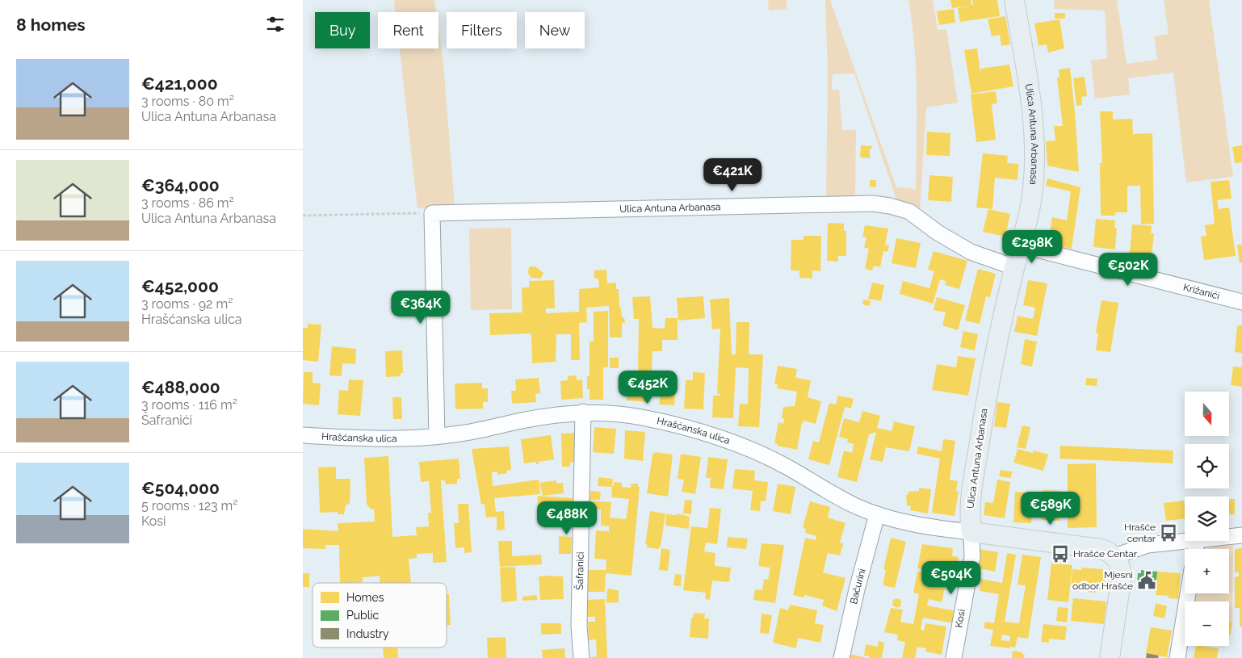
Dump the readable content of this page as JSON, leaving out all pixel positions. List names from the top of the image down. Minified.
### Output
{"streets":{"main road":["Ulica Antuna Arbanasa"],"street":["Križanići","Hrašćanska ulica","Šafranići","Bačurini","Kosi"]},"crossings":[["Ulica Antuna Arbanasa","Križanići"],["Ulica Antuna Arbanasa","Hrašćanska ulica"],["Ulica Antuna Arbanasa","Kosi"],["Hrašćanska ulica","Šafranići"],["Hrašćanska ulica","Bačurini"],["Hrašćanska ulica","Kosi"]],"places":{"bus stop":["Hrašće centar","Hrašće Centar"],"public building":["Mjesni odbor Hrašće"]},"legend":["Homes","Public","Industry"],"north":"bottom","page":{"heading":"8 homes","chip":["Buy","Rent","Filters","New"],"list":[{"name":"€421,000","note":"3 rooms · 80 m² · Ulica Antuna Arbanasa"},{"name":"€364,000","note":"3 rooms · 86 m² · Ulica Antuna Arbanasa"},{"name":"€452,000","note":"3 rooms · 92 m² · Hrašćanska ulica"},{"name":"€488,000","note":"3 rooms · 116 m² · Šafranići"},{"name":"€504,000","note":"5 rooms · 123 m² · Kosi"}],"price":["€421K","€298K","€502K","€364K","€452K","€589K","€488K","€504K"],"map_buttons":["+","−"]}}
